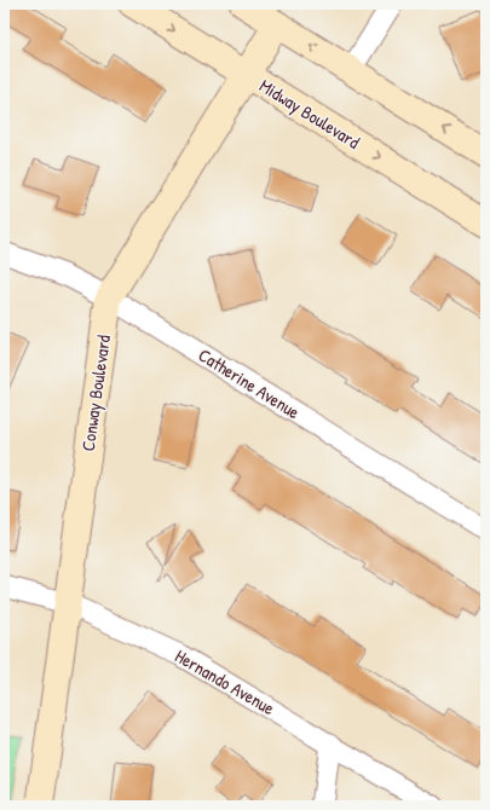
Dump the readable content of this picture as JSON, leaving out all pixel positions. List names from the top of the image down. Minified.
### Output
{"streets":{"street":["Midway Boulevard","Catherine Avenue","Conway Boulevard","Hernando Avenue"]},"crossings":[["Midway Boulevard","Conway Boulevard"],["Catherine Avenue","Conway Boulevard"],["Conway Boulevard","Hernando Avenue"]]}
